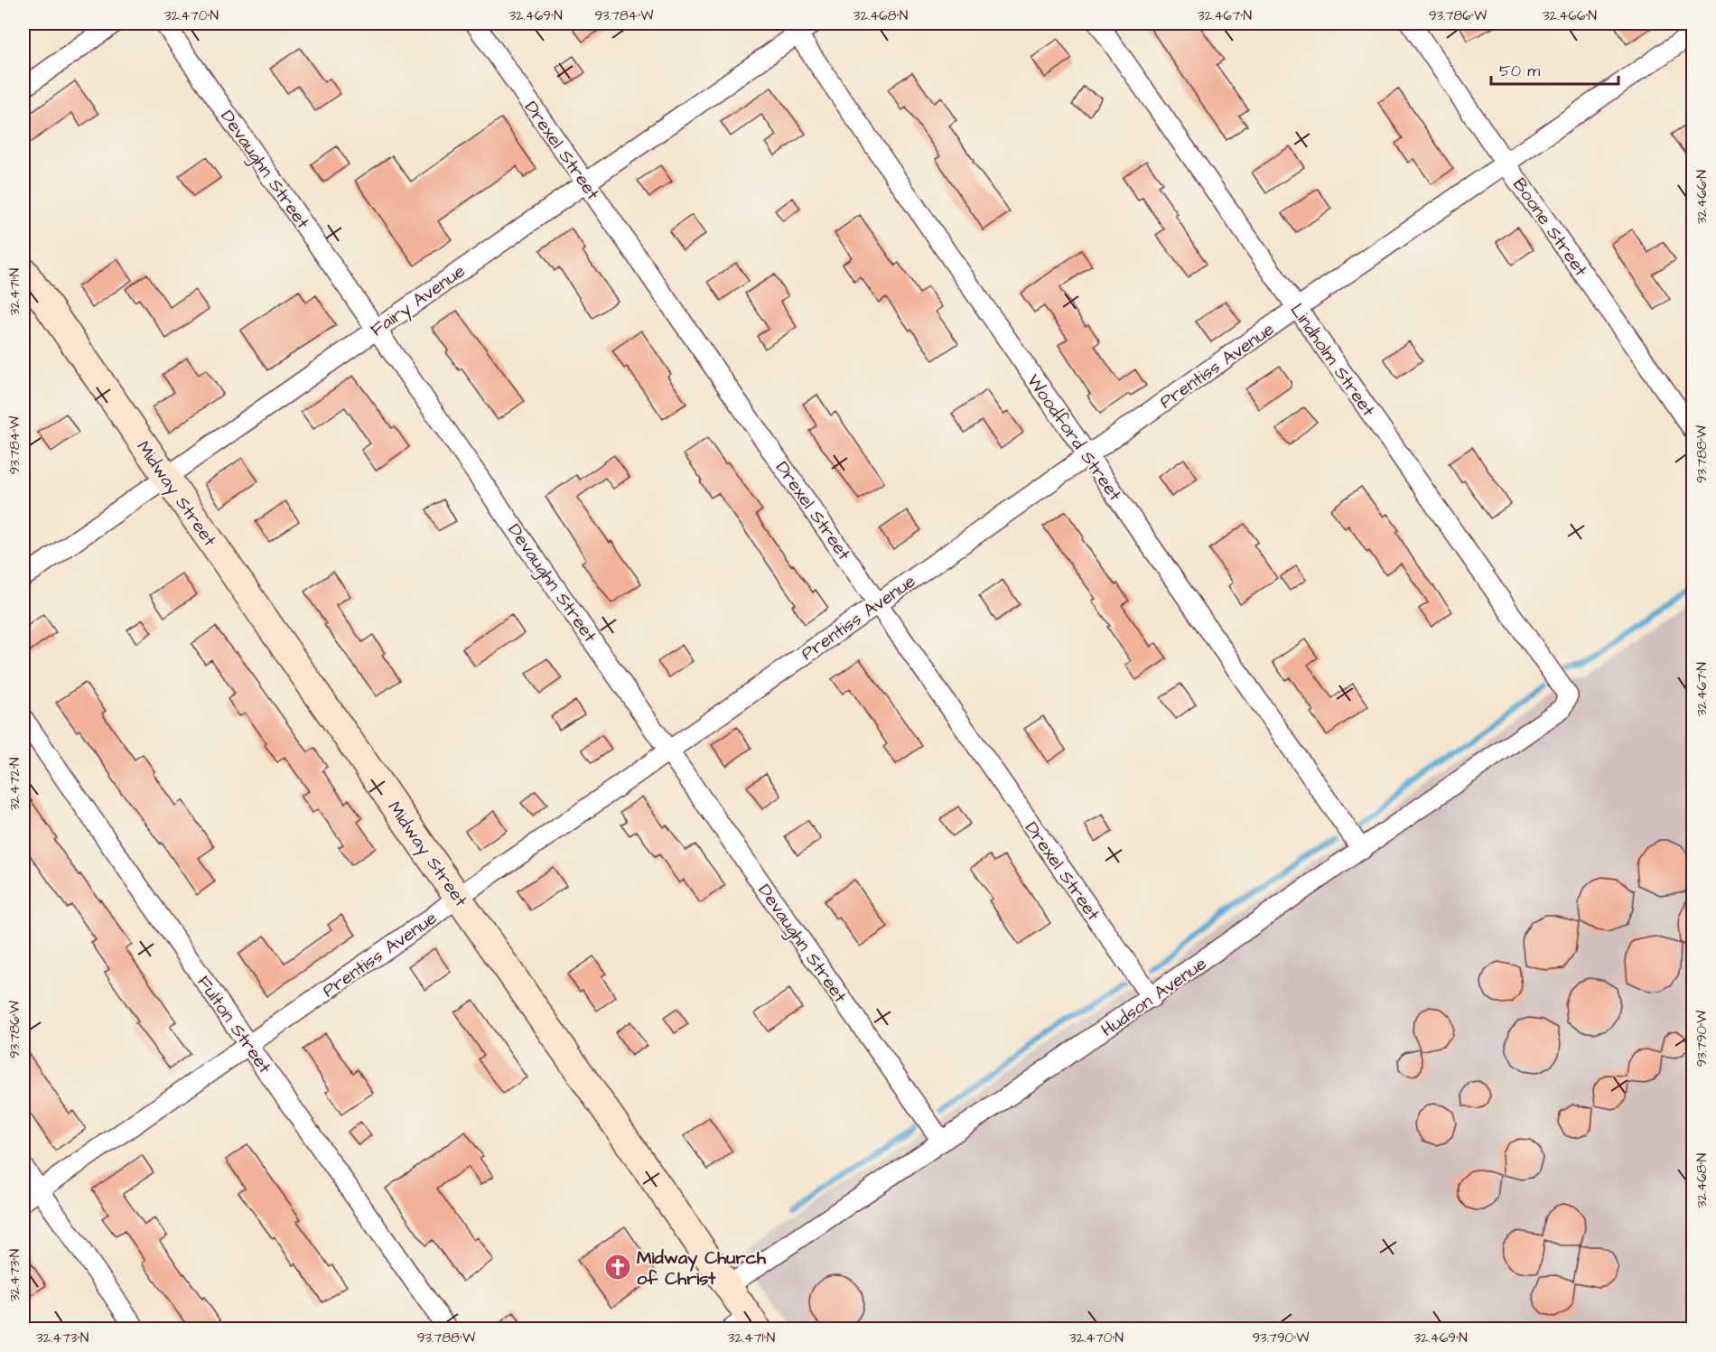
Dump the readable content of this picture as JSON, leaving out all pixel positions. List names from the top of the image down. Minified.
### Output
{"streets":{"street":["Drexel Street","Devaughn Street","Boone Street","Fairy Avenue","Lindholm Street","Prentiss Avenue","Woodford Street","Midway Street","Hudson Avenue","Fulton Street"]},"crossings":[["Drexel Street","Fairy Avenue"],["Drexel Street","Prentiss Avenue"],["Drexel Street","Hudson Avenue"],["Devaughn Street","Fairy Avenue"],["Devaughn Street","Prentiss Avenue"],["Devaughn Street","Hudson Avenue"],["Boone Street","Prentiss Avenue"],["Fairy Avenue","Woodford Street"],["Fairy Avenue","Midway Street"],["Lindholm Street","Prentiss Avenue"],["Lindholm Street","Hudson Avenue"],["Prentiss Avenue","Woodford Street"],["Prentiss Avenue","Midway Street"],["Prentiss Avenue","Fulton Street"],["Woodford Street","Hudson Avenue"],["Midway Street","Hudson Avenue"]],"places":{"church":["Midway Church of Christ"]},"scale_bar":"50 m","coordinates":["32.470°N","32.469°N","93.784°W","32.468°N","32.467°N","93.786°W","32.466°N","32.471°N","93.788°W","32.472°N","93.790°W","32.473°N"]}
